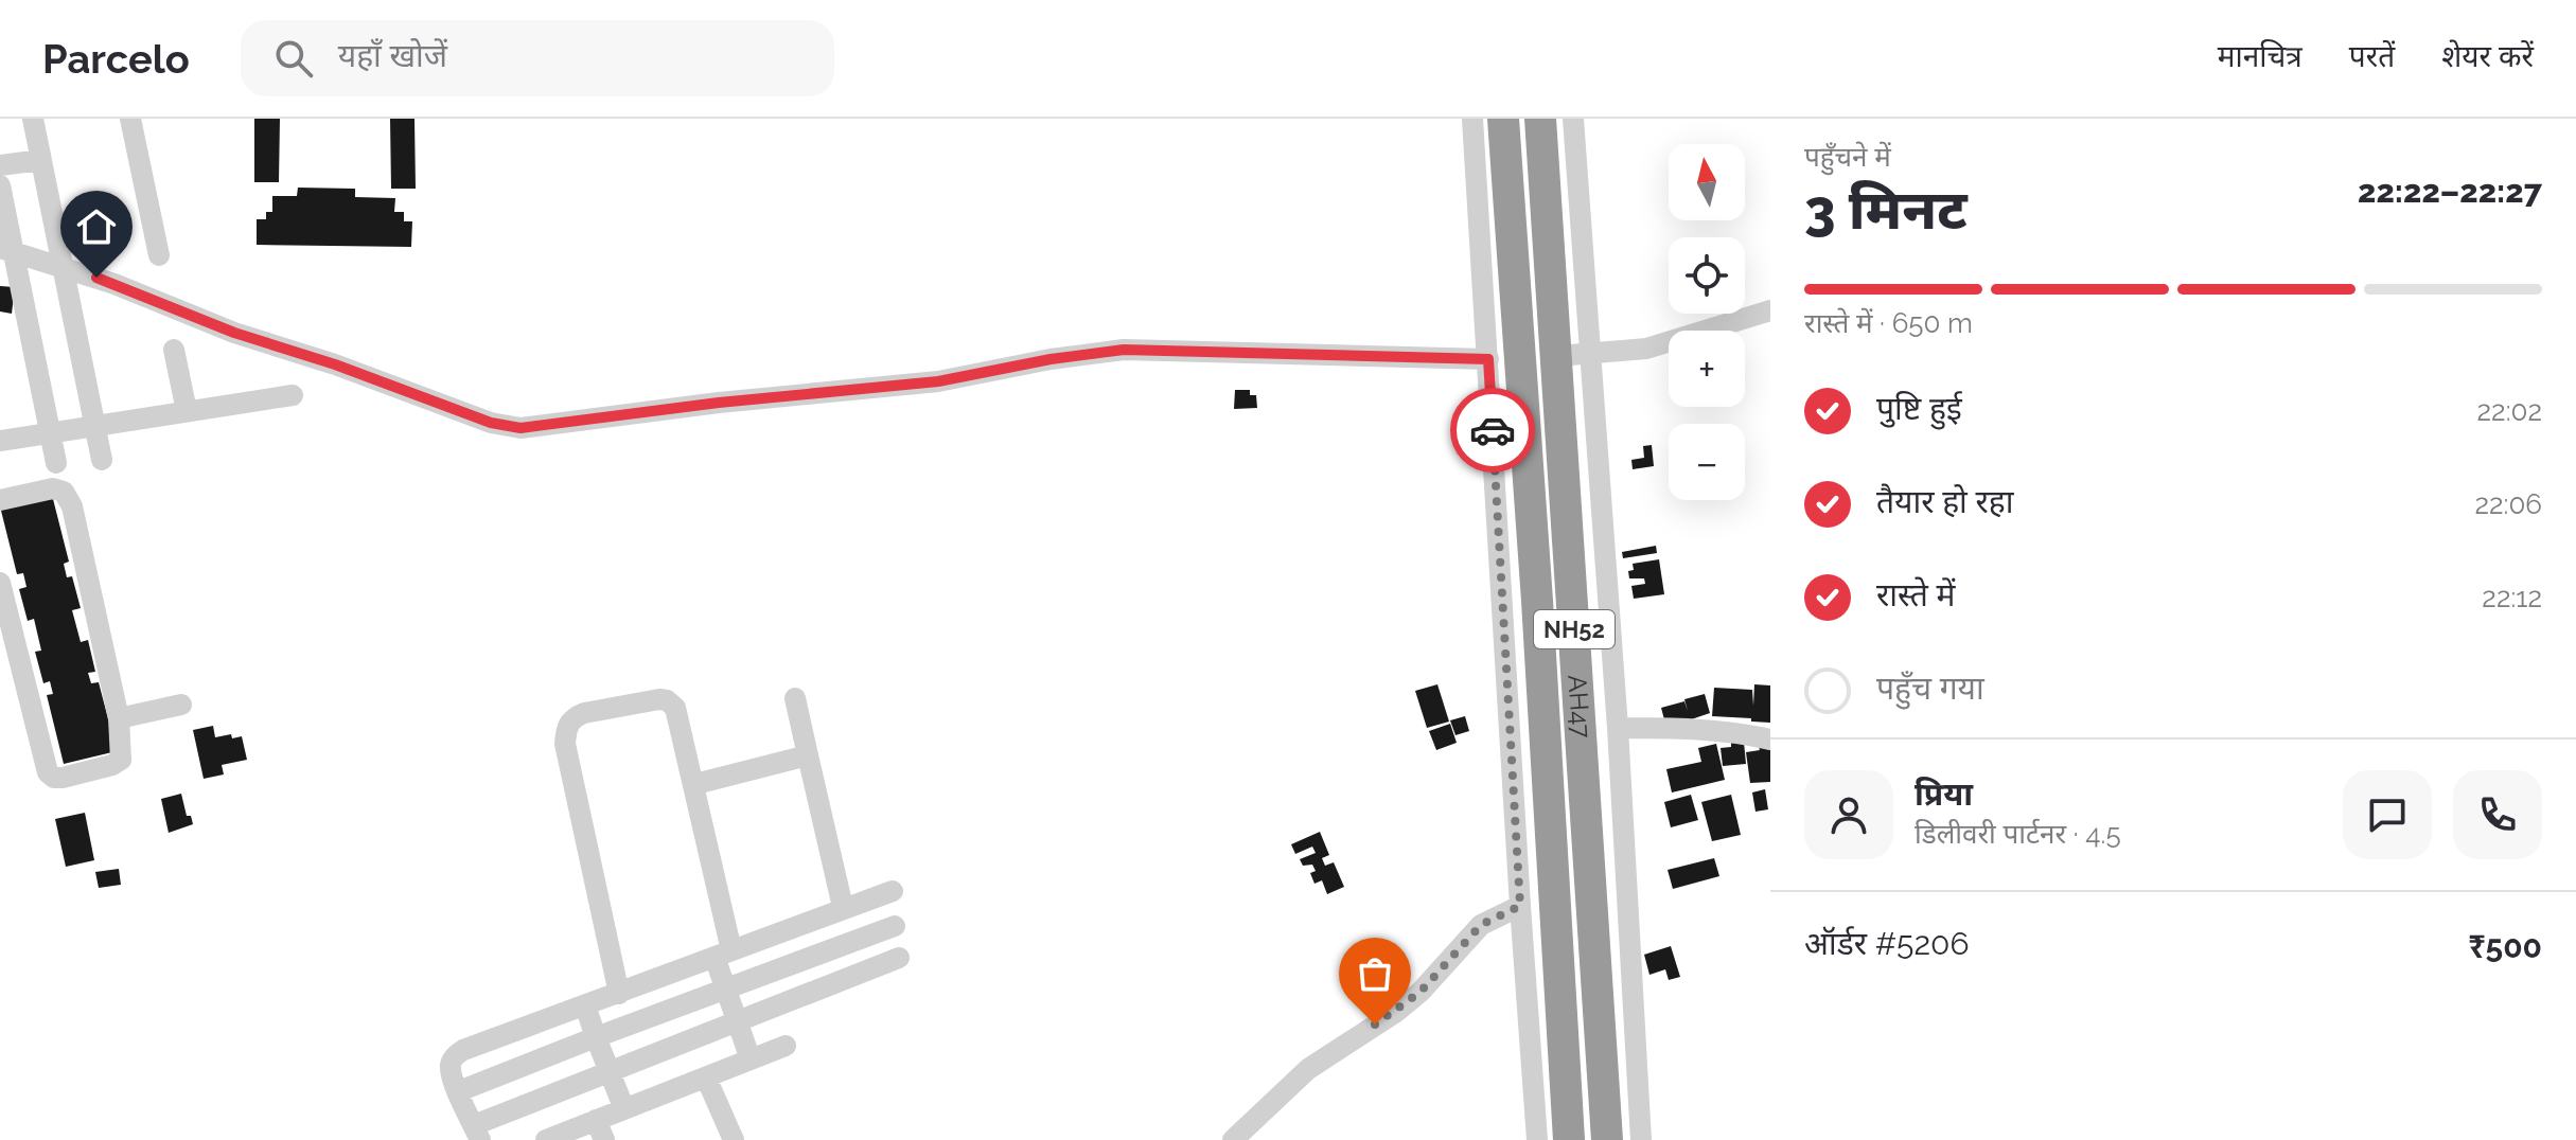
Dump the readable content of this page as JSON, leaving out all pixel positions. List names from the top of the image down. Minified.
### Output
{"streets":{"highway":["NH52","AH47"]},"north":"top","page":{"header":"Parcelo","search":"यहाँ खोजें","nav":["मानचित्र","परतें","शेयर करें"],"heading":["3 मिनट","पहुँचने में","22:22–22:27"],"panel":["प्रिया","डिलीवरी पार्टनर · 4.5","ऑर्डर #5206","₹500"],"map_buttons":["+","−"],"bar":"रास्ते में · 650 m","list":[["पुष्टि हुई","22:02"],["तैयार हो रहा","22:06"],["रास्ते में","22:12"],"पहुँच गया"]}}
